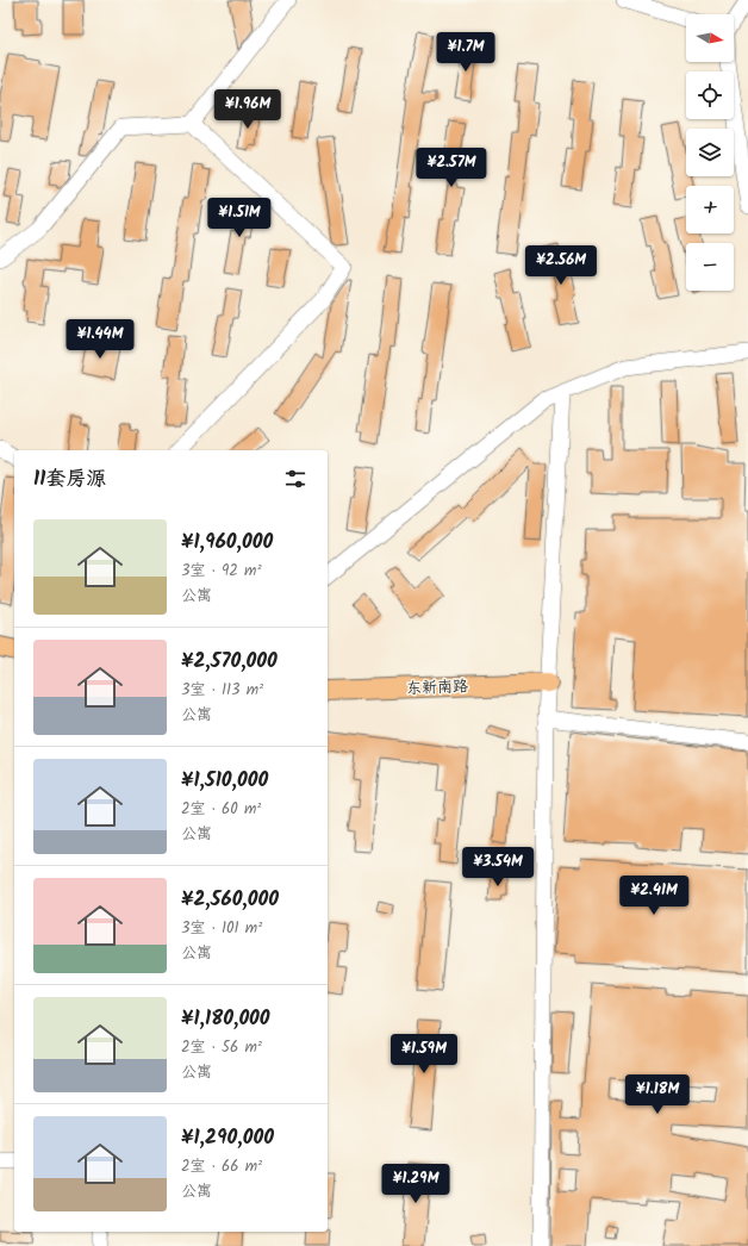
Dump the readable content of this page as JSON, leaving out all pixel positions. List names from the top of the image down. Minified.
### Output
{"streets":{"main road":["东新南路"]},"north":"right","page":{"map_buttons":["+","−"],"price":["¥1.7M","¥1.96M","¥2.57M","¥1.51M","¥2.56M","¥1.44M","¥3.54M","¥2.41M","¥1.59M","¥1.18M","¥1.29M"],"heading":"11套房源","list":[{"name":"¥1,960,000","note":"3室 · 92 m² · 公寓"},{"name":"¥2,570,000","note":"3室 · 113 m² · 公寓"},{"name":"¥1,510,000","note":"2室 · 60 m² · 公寓"},{"name":"¥2,560,000","note":"3室 · 101 m² · 公寓"},{"name":"¥1,180,000","note":"2室 · 56 m² · 公寓"},{"name":"¥1,290,000","note":"2室 · 66 m² · 公寓"}]}}
